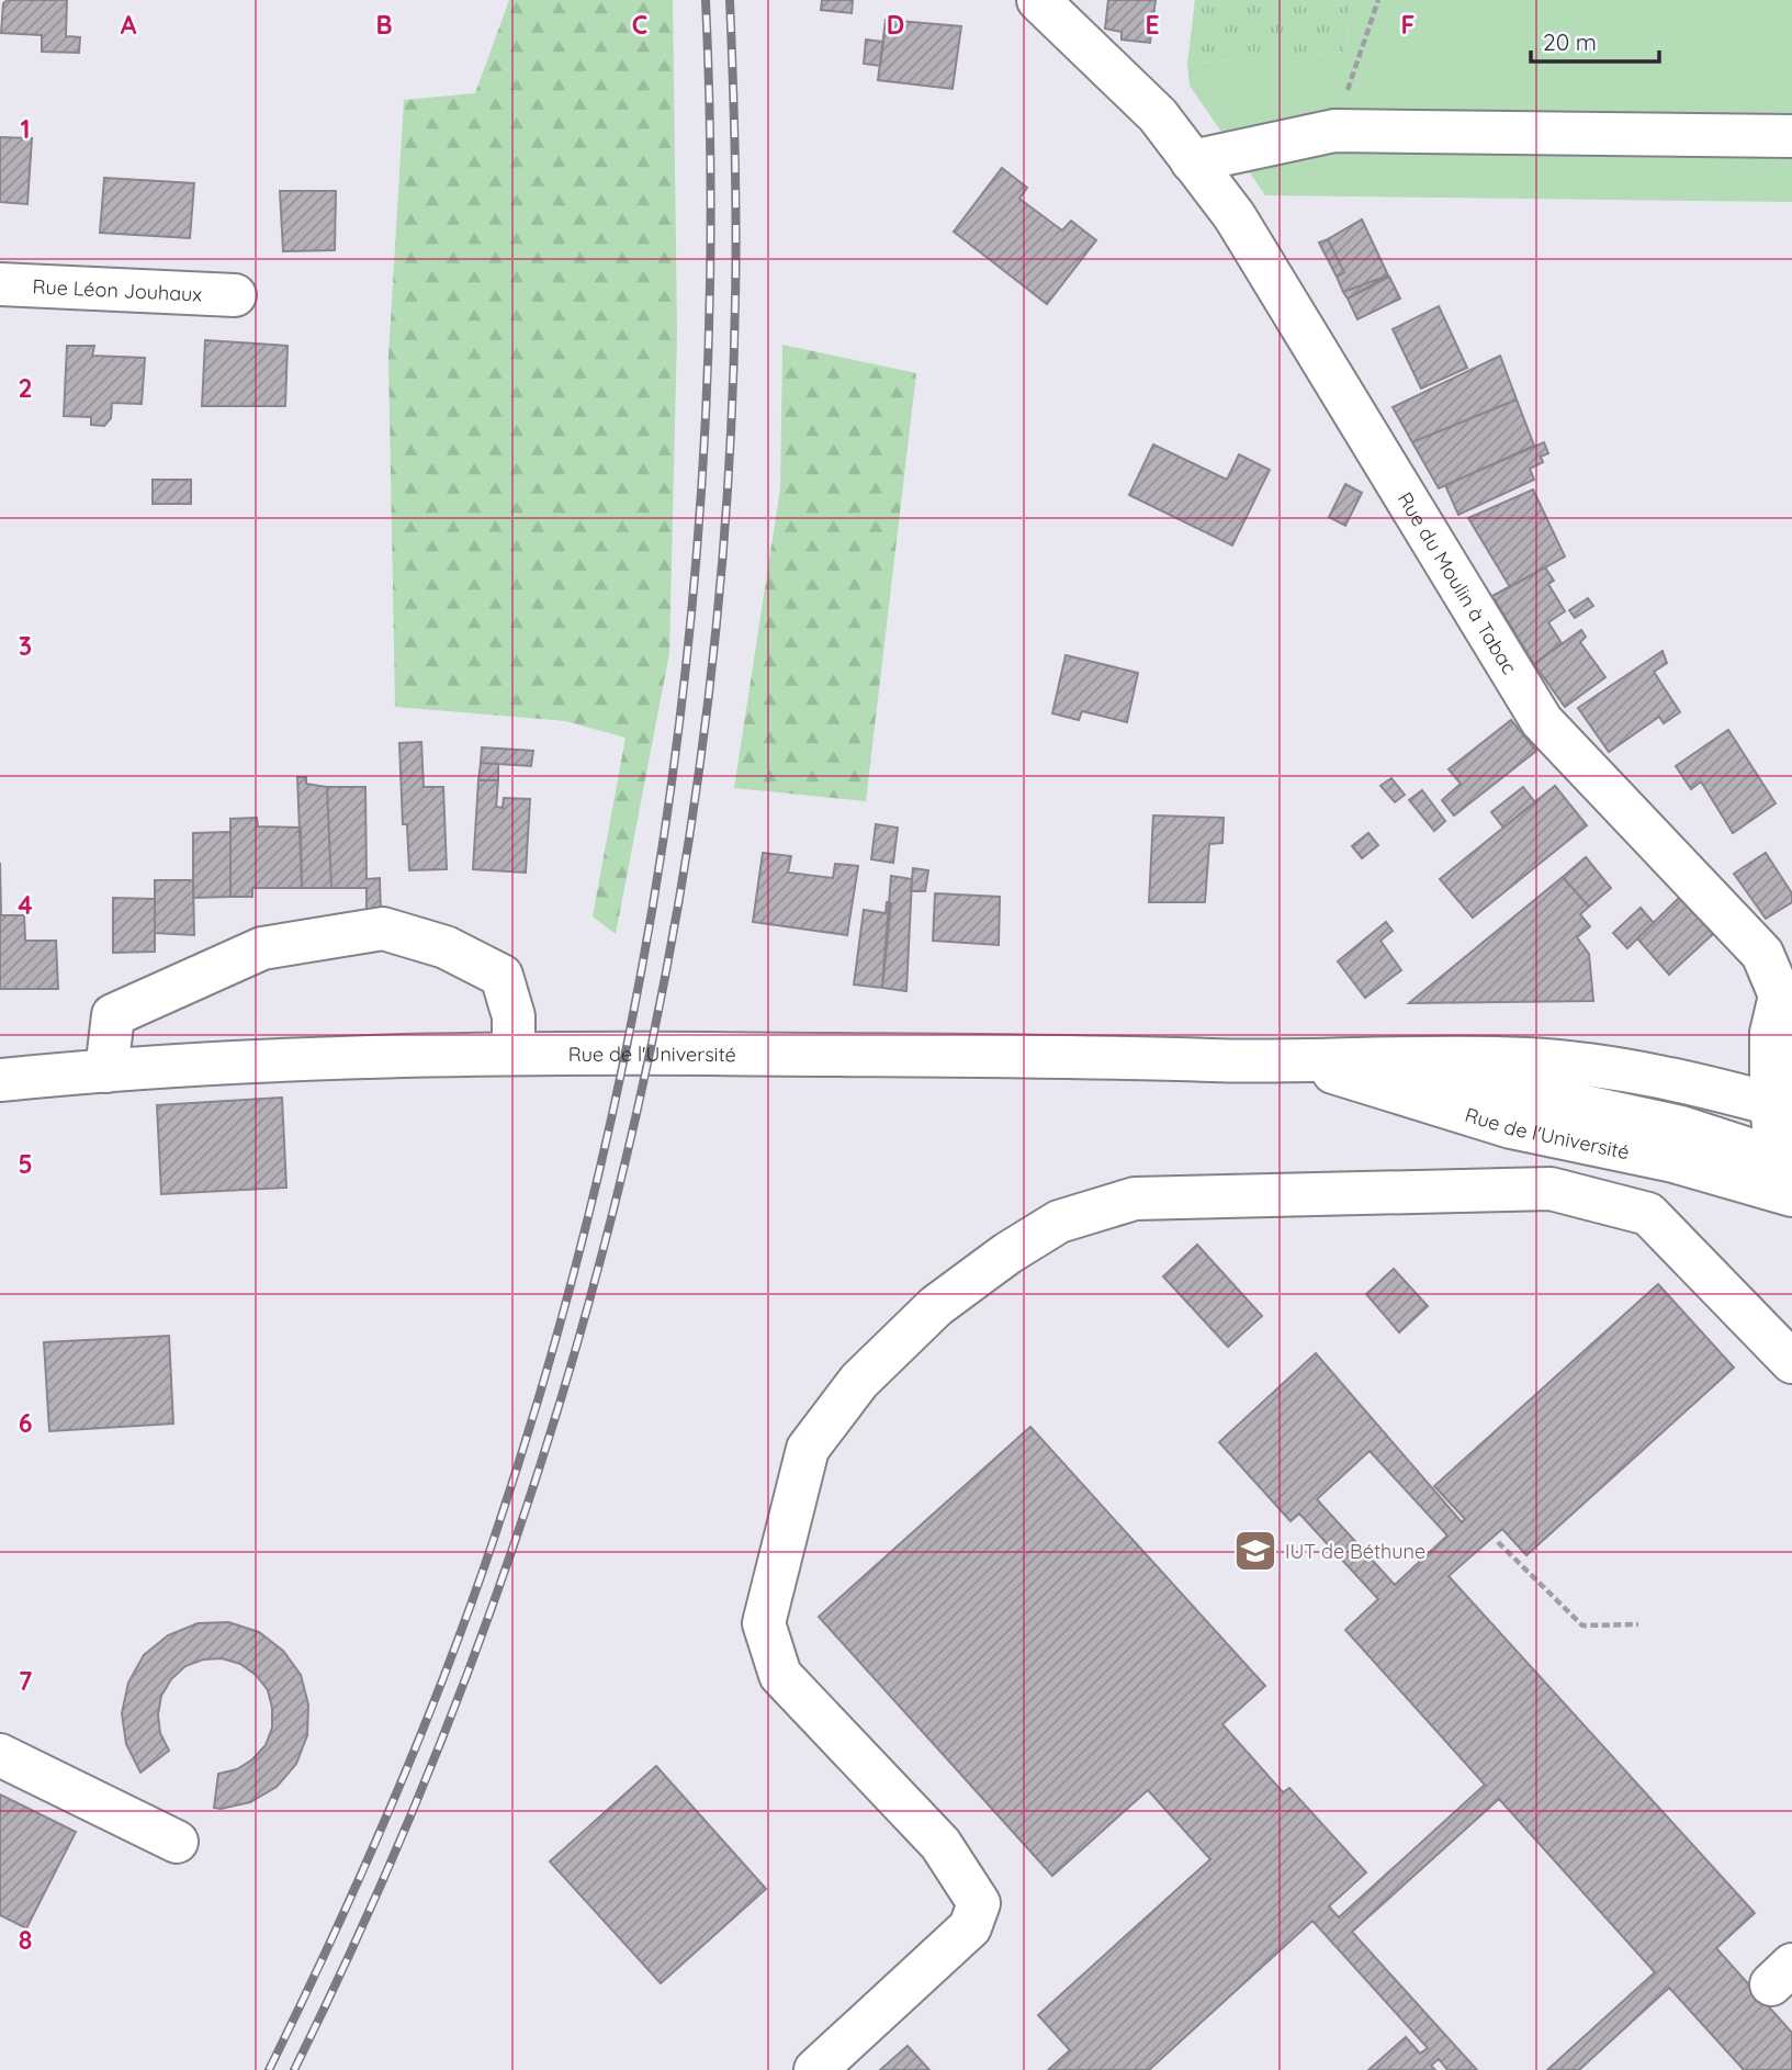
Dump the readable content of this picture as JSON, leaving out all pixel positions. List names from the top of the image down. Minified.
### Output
{"streets":{"street":["Rue Léon Jouhaux","Rue du Moulin à Tabac","Rue de l'Université"]},"crossings":[["Rue du Moulin à Tabac","Rue de l'Université"]],"places":{"school or university":["IUT de Béthune"]},"scale_bar":"20 m","grid":{"columns":["A","B","C","D","E","F"],"rows":["1","2","3","4","5","6","7","8"]}}
